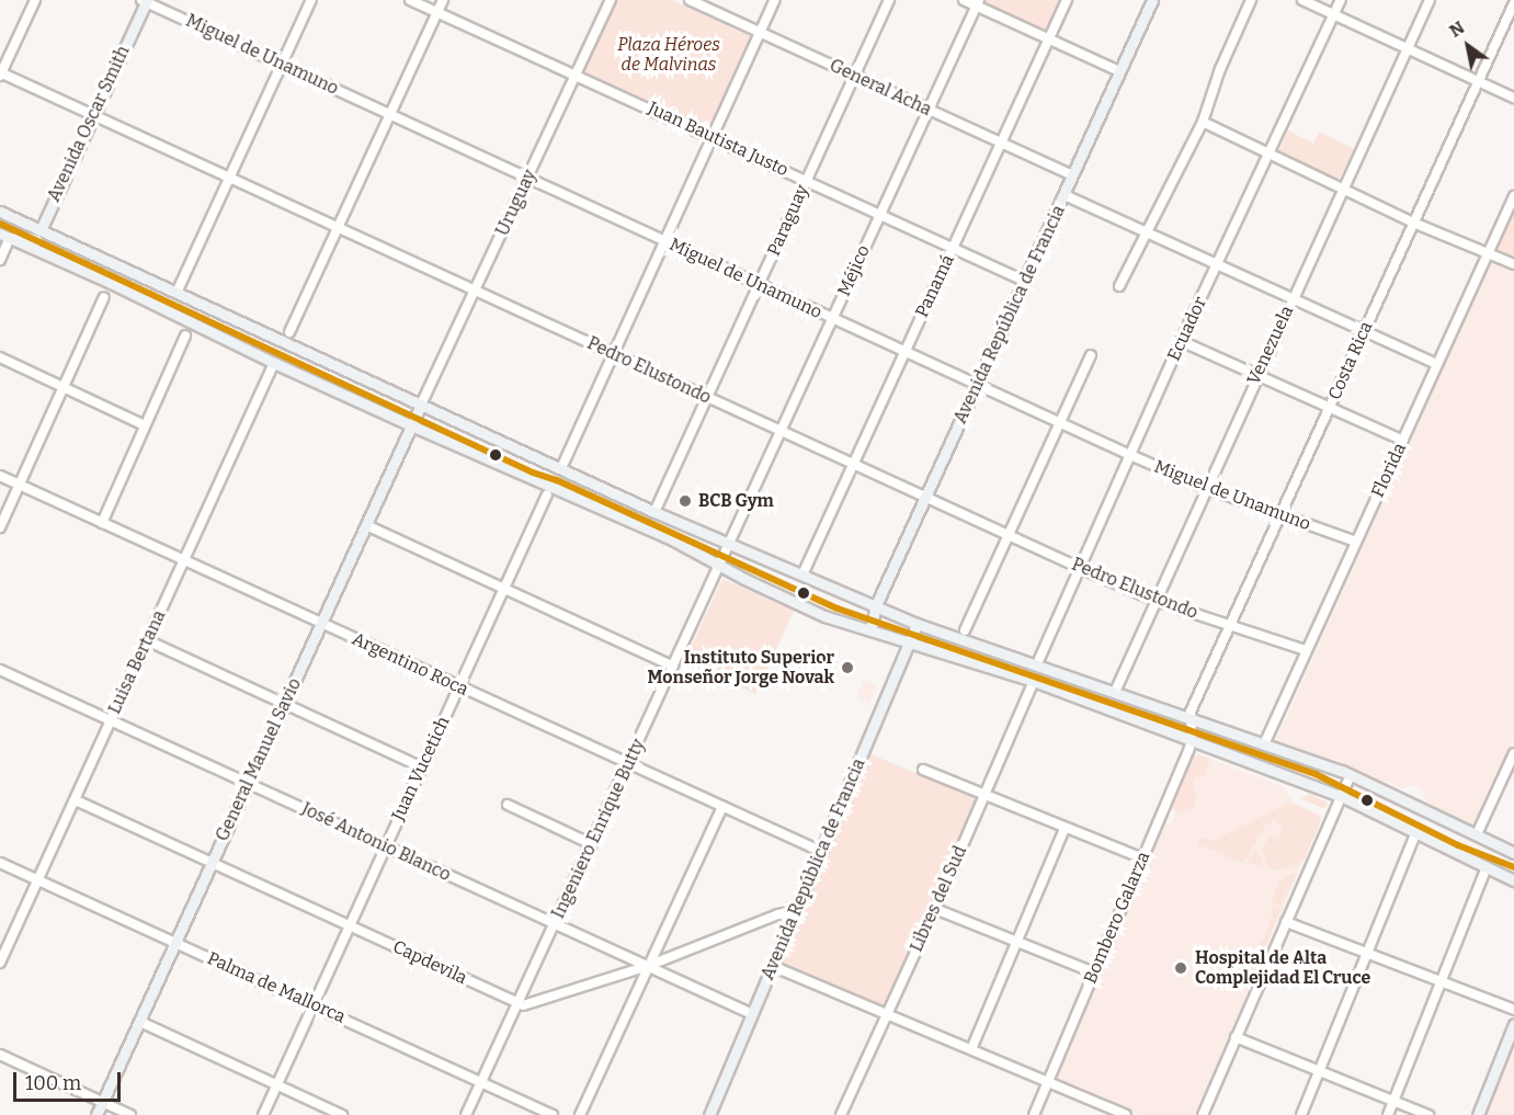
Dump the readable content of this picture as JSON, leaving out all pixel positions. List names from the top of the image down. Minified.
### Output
{"streets":{"main road":["Avenida Oscar Smith","Avenida República de Francia","General Manuel Savio"],"street":["Miguel de Unamuno","General Acha","Juan Bautista Justo","Uruguay","Paraguay","Méjico","Panamá","Ecuador","Venezuela","Costa Rica","Pedro Elustondo","Florida","Luisa Bertana","Argentino Roca","Juan Vucetich","Ingeniero Enrique Butty","José Antonio Blanco","Libres del Sud","Bombero Galarza","Capdevila","Palma de Mallorca"]},"crossings":[["Miguel de Unamuno","Avenida Oscar Smith"],["Miguel de Unamuno","Uruguay"],["Miguel de Unamuno","Paraguay"],["Miguel de Unamuno","Méjico"],["Miguel de Unamuno","Panamá"],["Miguel de Unamuno","Avenida República de Francia"],["Miguel de Unamuno","Ecuador"],["Miguel de Unamuno","Venezuela"],["Miguel de Unamuno","Costa Rica"],["Miguel de Unamuno","Florida"],["General Acha","Paraguay"],["General Acha","Méjico"],["General Acha","Panamá"],["General Acha","Avenida República de Francia"],["Avenida Oscar Smith","Pedro Elustondo"],["Juan Bautista Justo","Uruguay"],["Juan Bautista Justo","Paraguay"],["Juan Bautista Justo","Méjico"],["Juan Bautista Justo","Panamá"],["Juan Bautista Justo","Avenida República de Francia"],["Uruguay","Pedro Elustondo"],["Uruguay","General Manuel Savio"],["Paraguay","Pedro Elustondo"],["Méjico","Pedro Elustondo"],["Méjico","Ingeniero Enrique Butty"],["Panamá","Pedro Elustondo"],["Avenida República de Francia","Pedro Elustondo"],["Avenida República de Francia","Argentino Roca"],["Avenida República de Francia","José Antonio Blanco"],["Ecuador","Pedro Elustondo"],["Venezuela","Pedro Elustondo"],["Costa Rica","Pedro Elustondo"],["Costa Rica","Bombero Galarza"],["Pedro Elustondo","Florida"],["Luisa Bertana","Argentino Roca"],["Luisa Bertana","José Antonio Blanco"],["Luisa Bertana","Capdevila"],["Luisa Bertana","Palma de Mallorca"],["Argentino Roca","General Manuel Savio"],["Argentino Roca","Juan Vucetich"],["Argentino Roca","Ingeniero Enrique Butty"],["General Manuel Savio","José Antonio Blanco"],["General Manuel Savio","Capdevila"],["General Manuel Savio","Palma de Mallorca"],["Juan Vucetich","José Antonio Blanco"],["Juan Vucetich","Capdevila"],["Juan Vucetich","Palma de Mallorca"],["Ingeniero Enrique Butty","José Antonio Blanco"],["Ingeniero Enrique Butty","Capdevila"],["Ingeniero Enrique Butty","Palma de Mallorca"]],"parks":["Plaza Héroes de Malvinas"],"places":["BCB Gym","Instituto Superior Monseñor Jorge Novak","Hospital de Alta Complejidad El Cruce"],"scale_bar":"100 m","north":"top left"}
